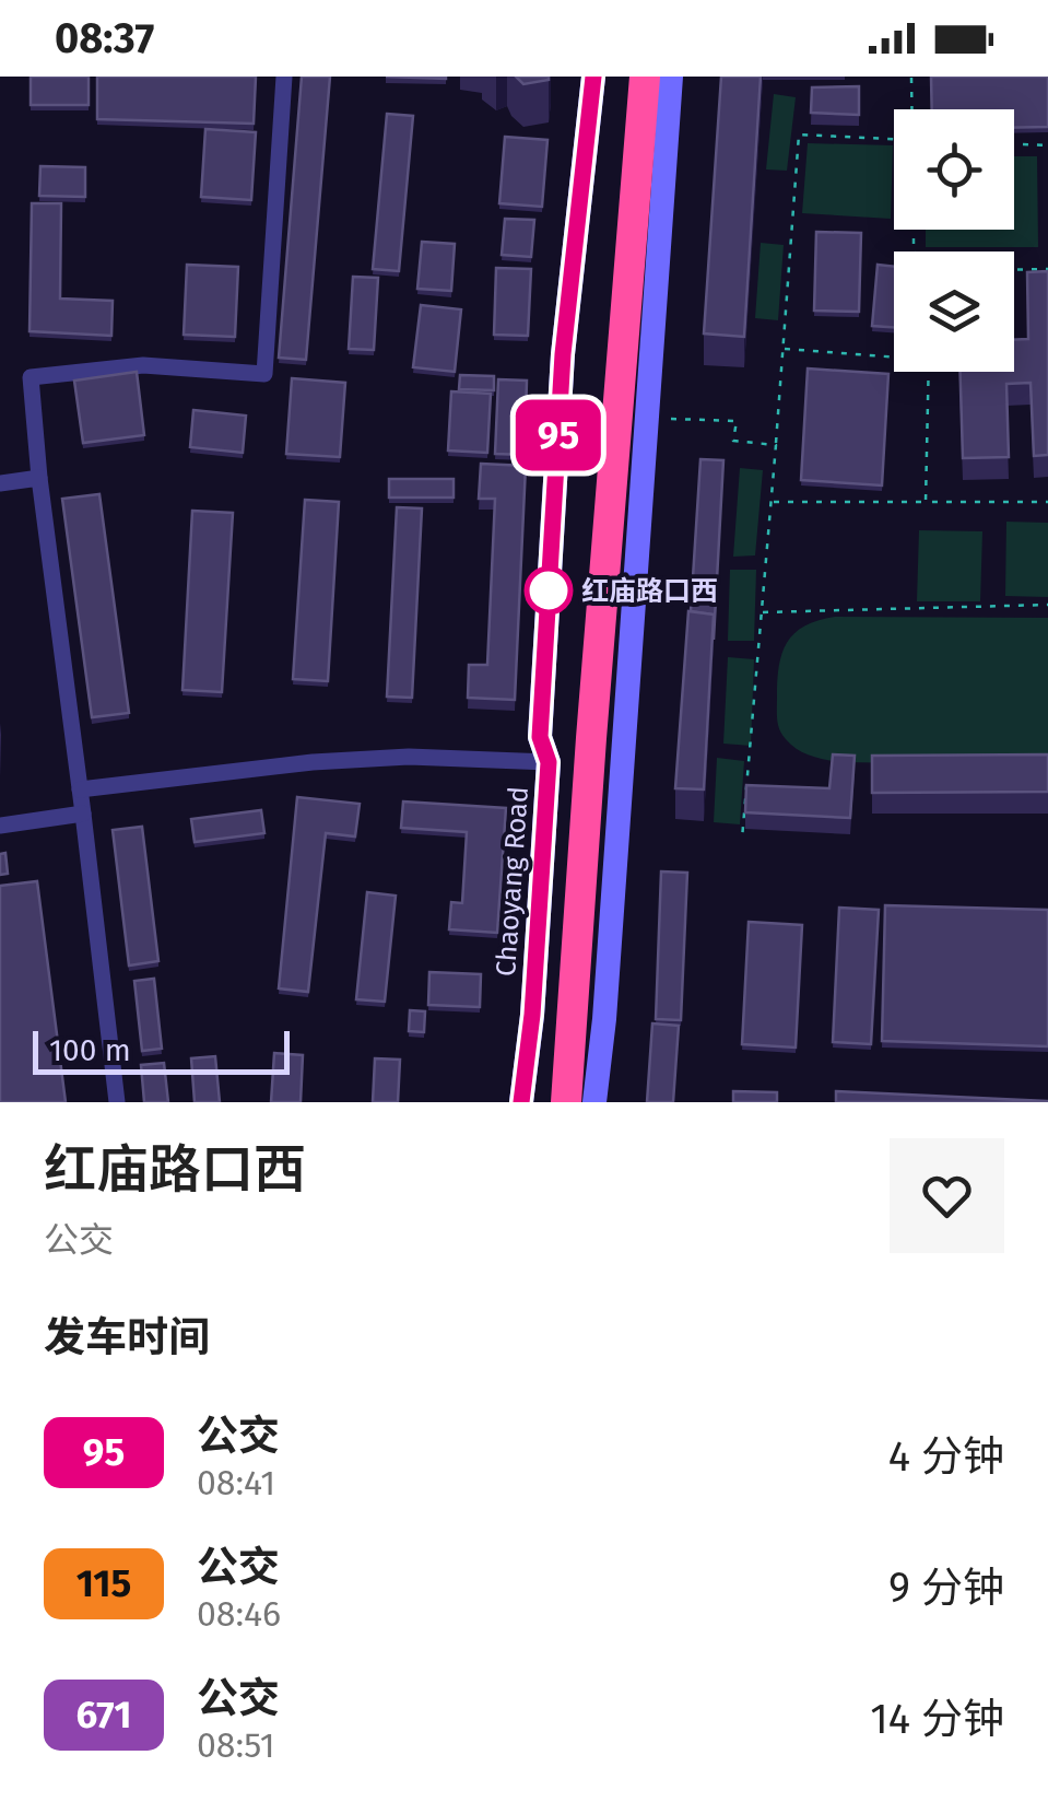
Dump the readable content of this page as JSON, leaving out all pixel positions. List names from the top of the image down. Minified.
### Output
{"streets":{"street":["Chaoyang Road"]},"places":["红庙路口西"],"lines":["bus line 95"],"scale_bar":"100 m","page":{"status":"08:37","on_map":"95","scale":"100 m","heading":[["红庙路口西","公交"],"发车时间"],"list":[{"mark":"95","name":"公交","note":"08:41","value":"4 分钟"},{"mark":"115","name":"公交","note":"08:46","value":"9 分钟"},{"mark":"671","name":"公交","note":"08:51","value":"14 分钟"}]}}
